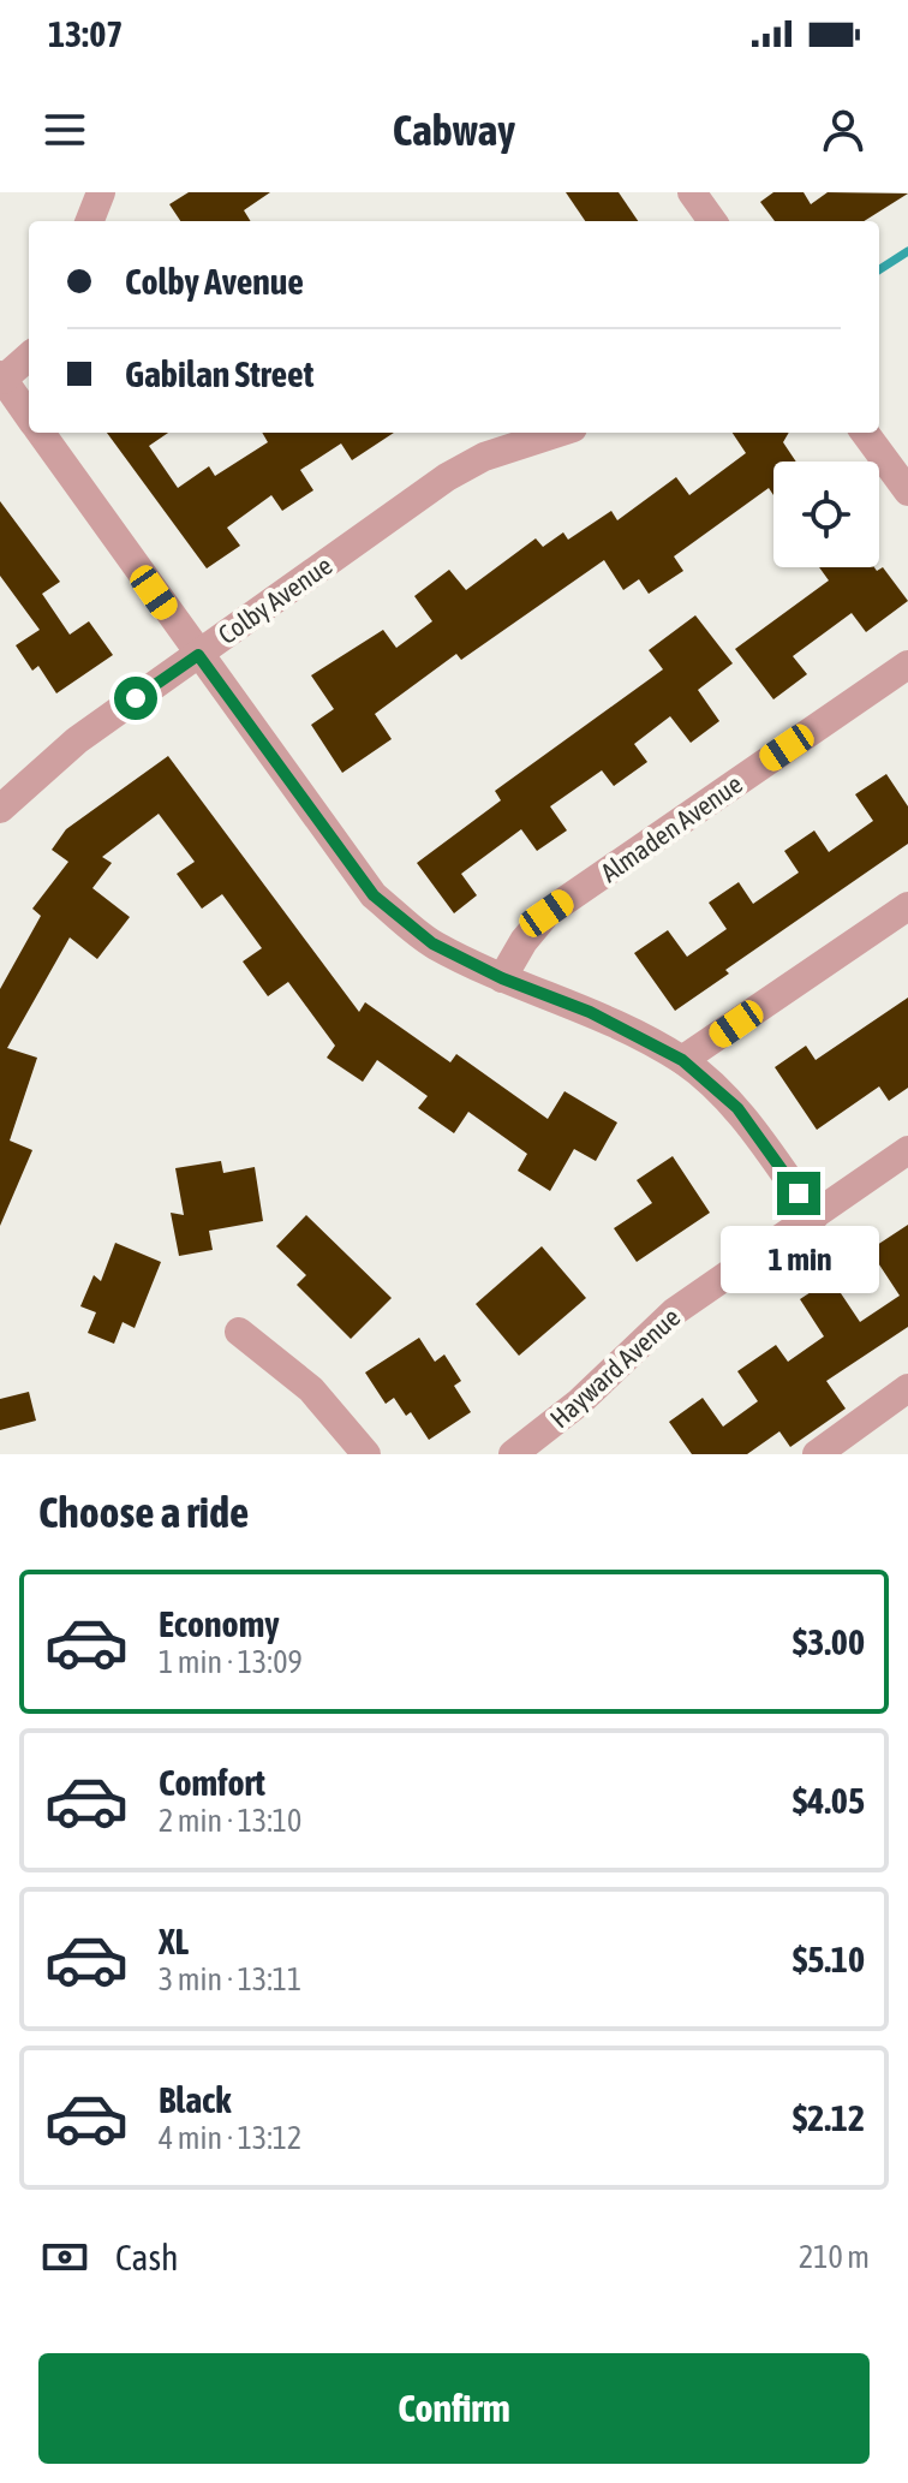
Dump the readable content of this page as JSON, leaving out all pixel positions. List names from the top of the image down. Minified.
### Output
{"streets":{"street":["Colby Avenue","Almaden Avenue","Hayward Avenue"]},"page":{"status":"13:07","header":"Cabway","banner":["Colby Avenue","Gabilan Street"],"bubble":"1 min","heading":"Choose a ride","list":[{"name":"Economy","note":"1 min · 13:09","value":"$3.00"},{"name":"Comfort","note":"2 min · 13:10","value":"$4.05"},{"name":"XL","note":"3 min · 13:11","value":"$5.10"},{"name":"Black","note":"4 min · 13:12","value":"$2.12"}],"pay":["Cash","210 m"],"buttons":"Confirm"}}
